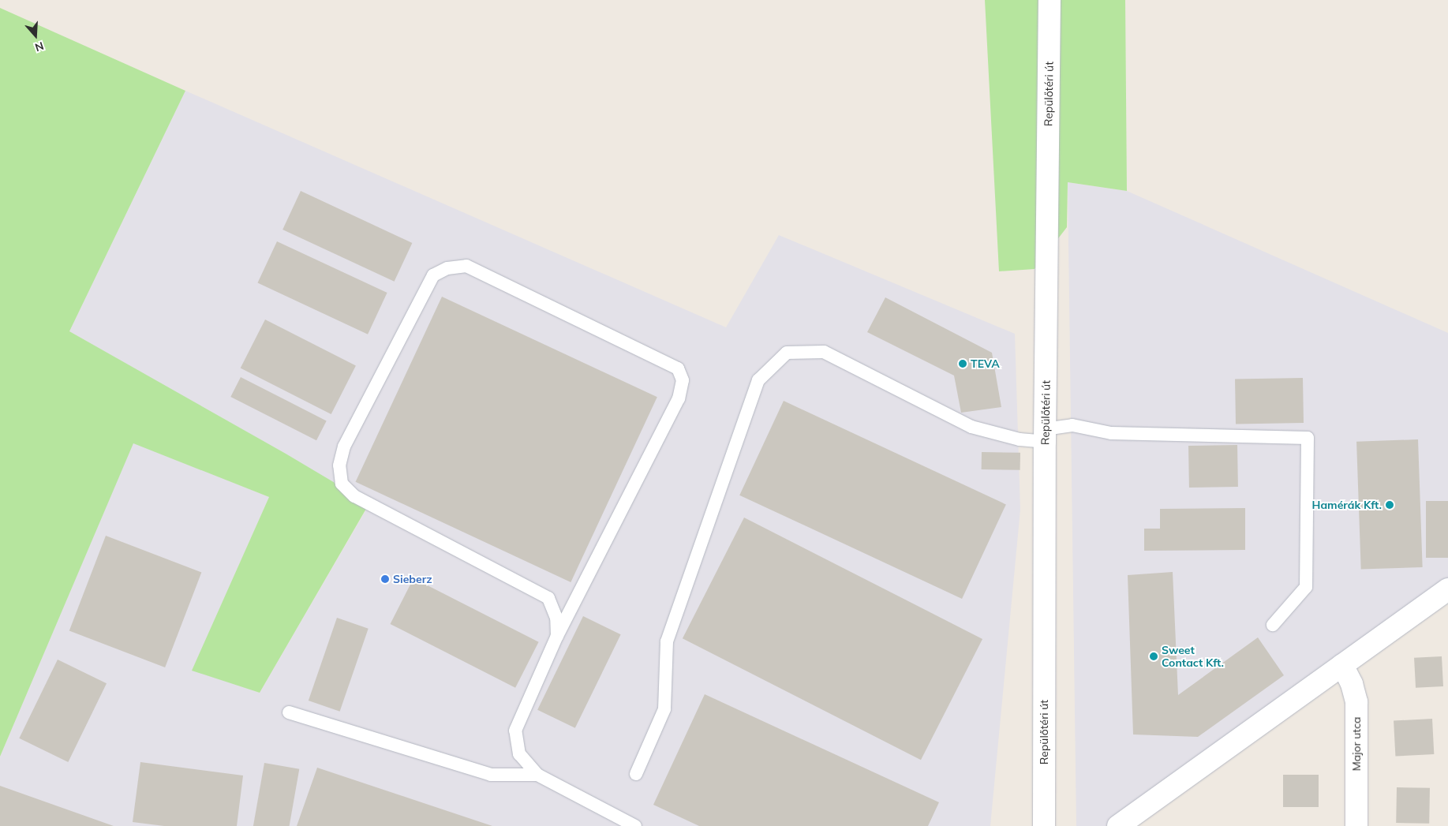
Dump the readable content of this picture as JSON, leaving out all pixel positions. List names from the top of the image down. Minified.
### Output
{"streets":{"street":["Repülőtéri út","Major utca"]},"places":["TEVA","Hamérák Kft.","Sieberz","Sweet Contact Kft."],"north":"bottom"}
